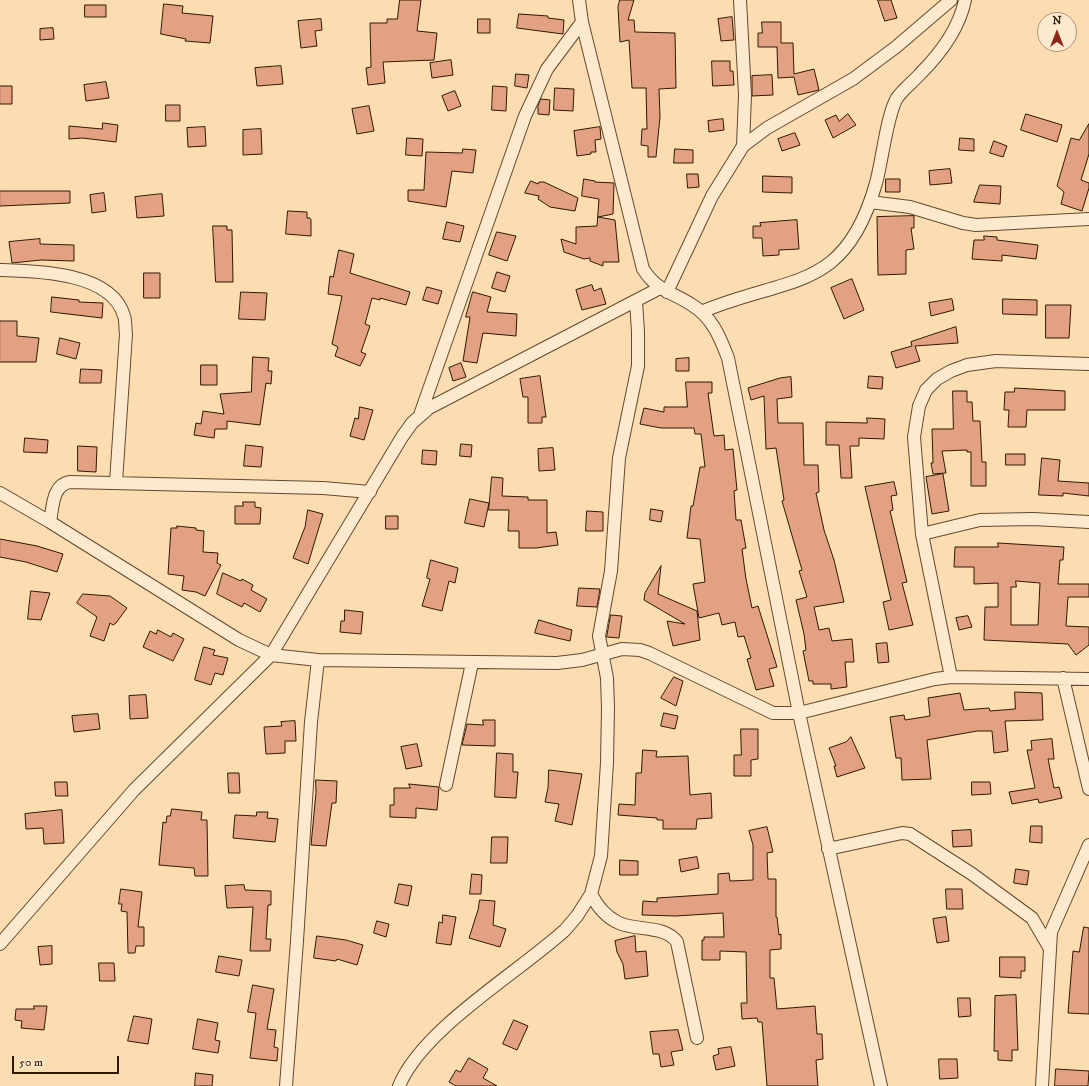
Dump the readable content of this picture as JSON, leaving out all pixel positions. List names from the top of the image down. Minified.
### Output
{"scale_bar":"50 m","north":"top"}
